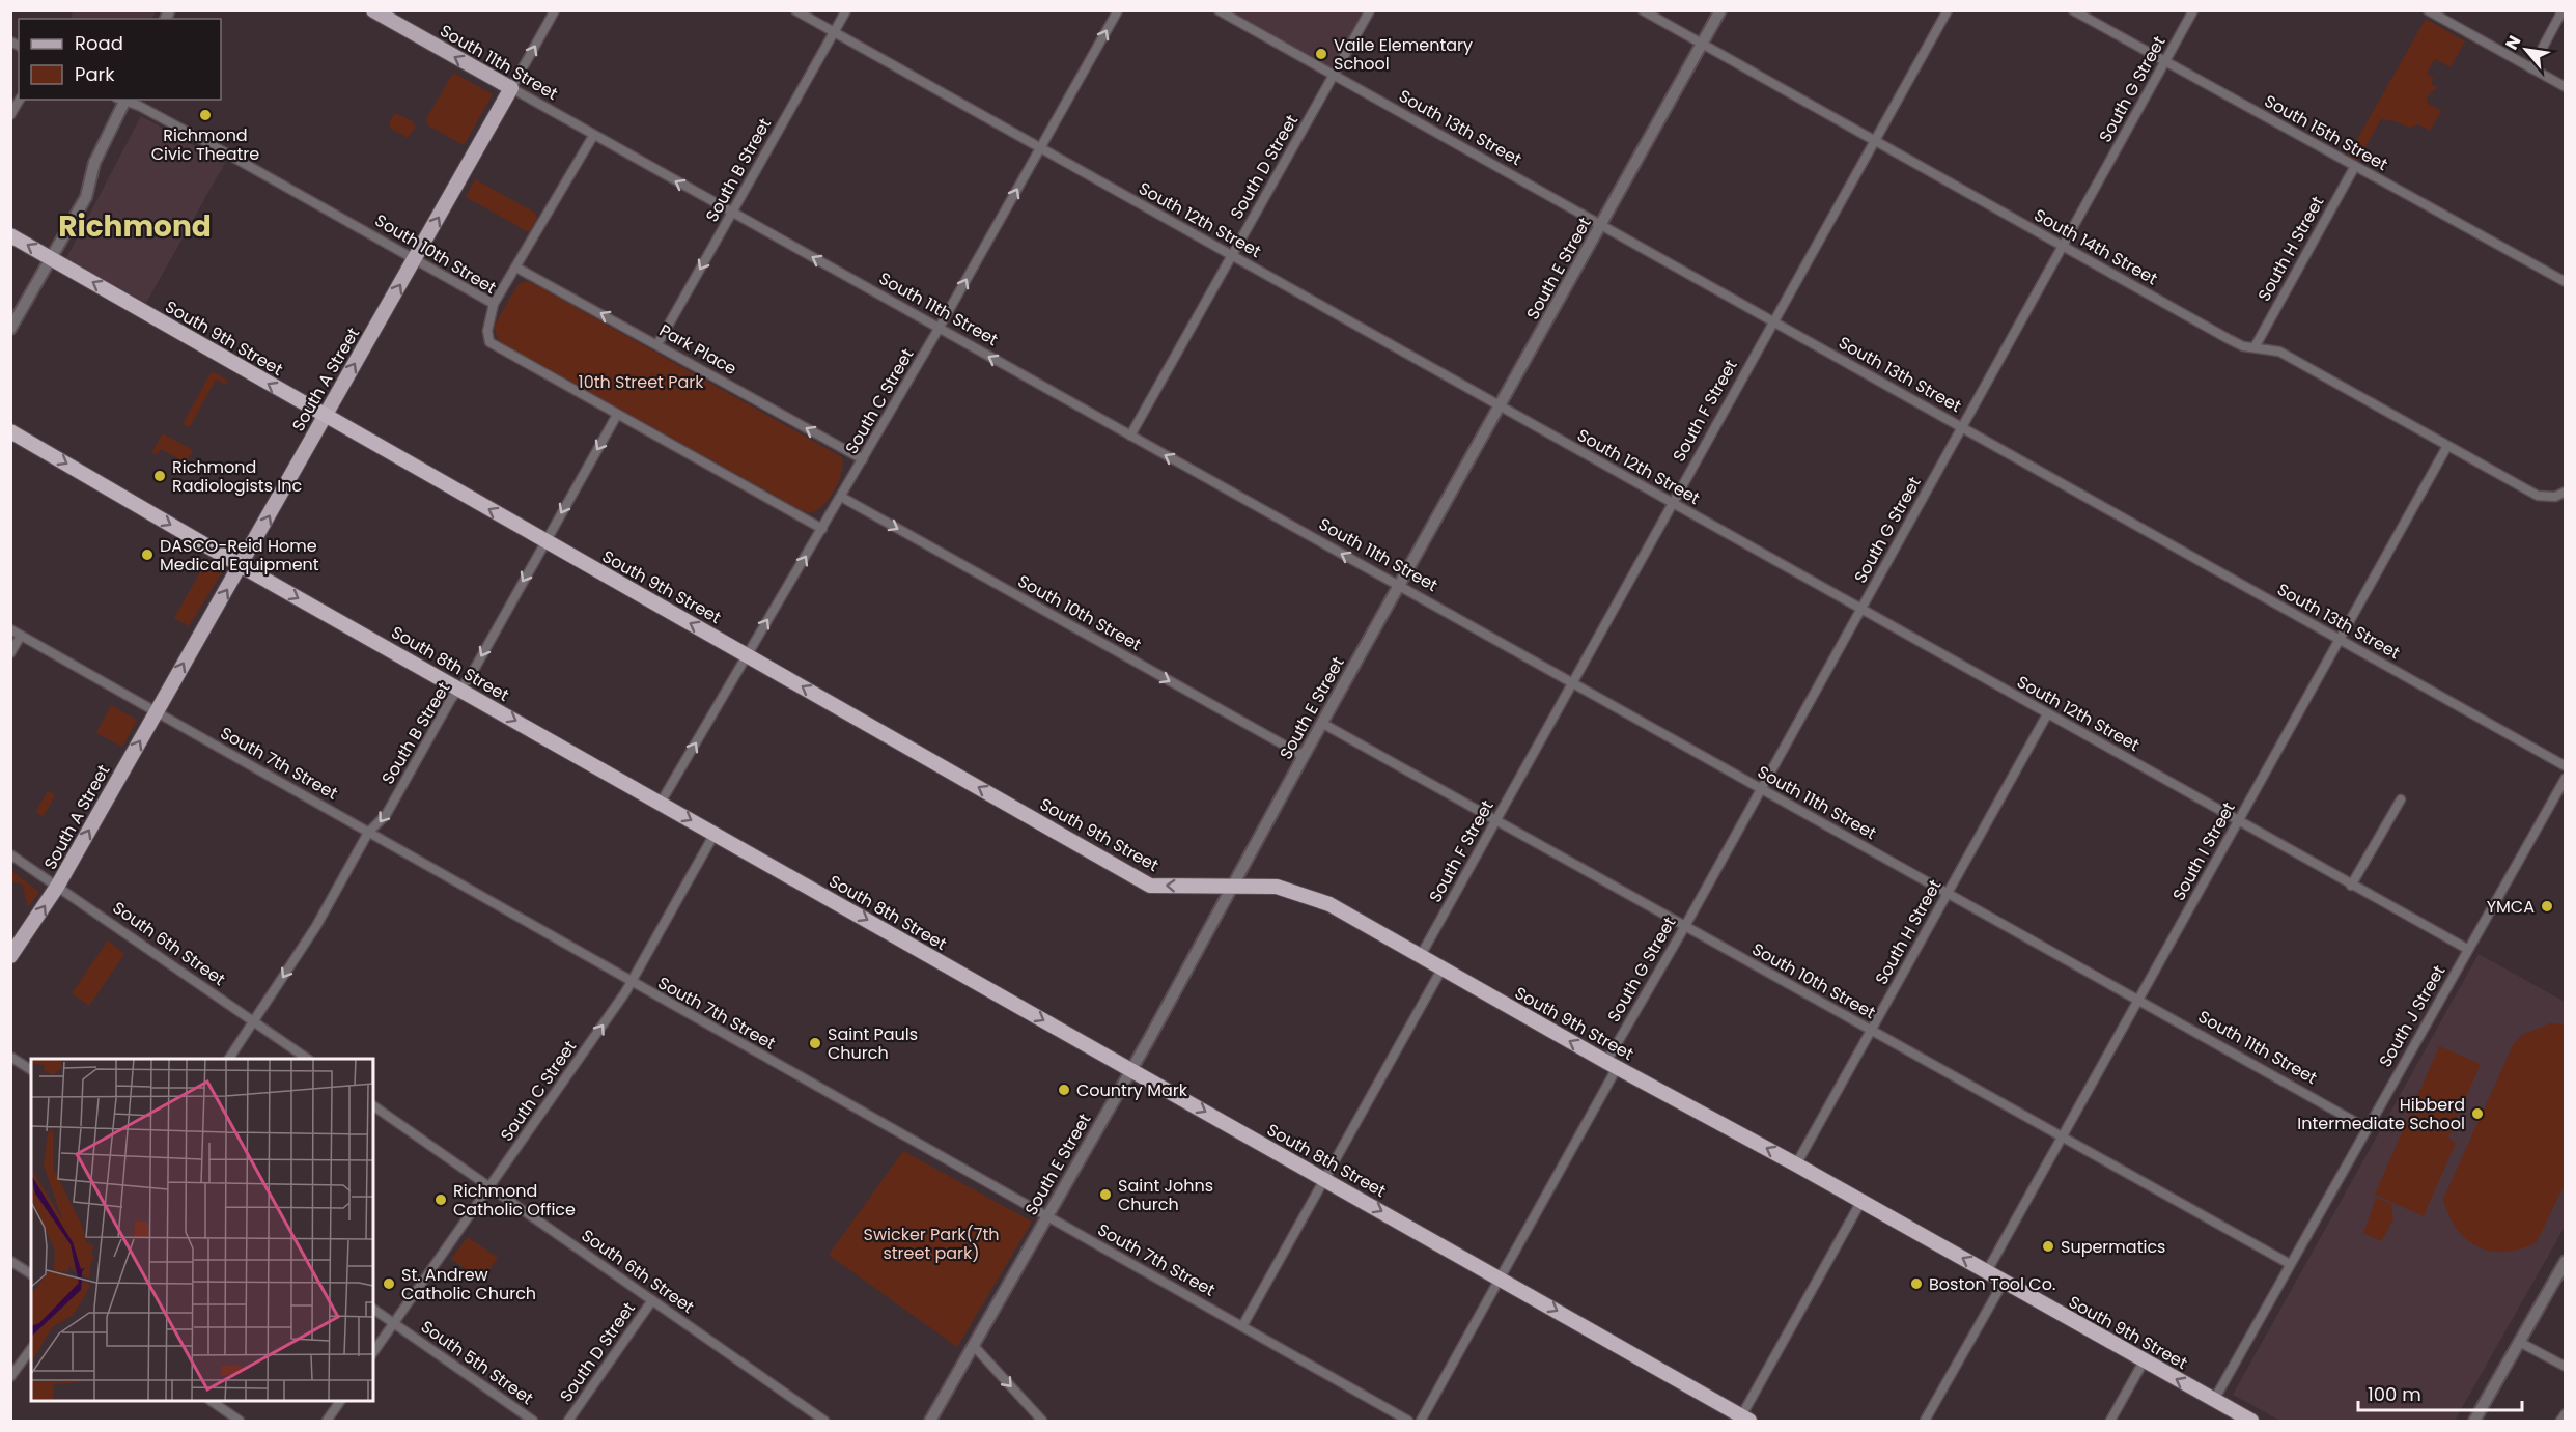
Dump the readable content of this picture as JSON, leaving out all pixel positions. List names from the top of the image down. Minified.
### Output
{"streets":{"highway":["South 9th Street","South 8th Street"],"main road":["South 11th Street","South A Street"],"street":["South G Street","South 13th Street","South 15th Street","South D Street","South B Street","South 12th Street","South 14th Street","South H Street","South 10th Street","South E Street","Park Place","South C Street","South F Street","South 7th Street","South I Street","South 6th Street","South J Street","South 5th Street"]},"crossings":[["South 11th Street","South G Street"],["South 11th Street","South D Street"],["South 11th Street","South B Street"],["South 11th Street","South H Street"],["South 11th Street","South E Street"],["South 11th Street","South A Street"],["South 11th Street","South C Street"],["South 11th Street","South F Street"],["South 11th Street","South I Street"],["South 11th Street","South J Street"],["South G Street","South 13th Street"],["South G Street","South 15th Street"],["South G Street","South 12th Street"],["South G Street","South 14th Street"],["South G Street","South 10th Street"],["South G Street","South 9th Street"],["South G Street","South 8th Street"],["South 13th Street","South D Street"],["South 13th Street","South E Street"],["South 13th Street","South F Street"],["South 13th Street","South I Street"],["South 15th Street","South H Street"],["South D Street","South 12th Street"],["South D Street","South 6th Street"],["South B Street","South 12th Street"],["South B Street","South 10th Street"],["South B Street","South 9th Street"],["South B Street","Park Place"],["South B Street","South 8th Street"],["South B Street","South 7th Street"],["South B Street","South 6th Street"],["South 12th Street","South H Street"],["South 12th Street","South E Street"],["South 12th Street","South C Street"],["South 12th Street","South F Street"],["South 12th Street","South I Street"],["South 12th Street","South J Street"],["South 14th Street","South H Street"],["South 14th Street","South E Street"],["South 14th Street","South F Street"],["South 14th Street","South I Street"],["South H Street","South 10th Street"],["South H Street","South 9th Street"],["South 10th Street","South E Street"],["South 10th Street","South A Street"],["South 10th Street","South C Street"],["South 10th Street","South F Street"],["South 10th Street","South I Street"],["South 10th Street","South J Street"],["South E Street","South 9th Street"],["South E Street","South 8th Street"],["South E Street","South 7th Street"],["South 9th Street","South A Street"],["South 9th Street","South C Street"],["South 9th Street","South F Street"],["South 9th Street","South I Street"],["South 9th Street","South J Street"],["Park Place","South C Street"],["South A Street","South 8th Street"],["South A Street","South 7th Street"],["South A Street","South 6th Street"],["South C Street","South 8th Street"],["South C Street","South 7th Street"],["South C Street","South 6th Street"],["South C Street","South 5th Street"]],"one_way":["South 11th Street","South B Street","South 9th Street","Park Place","South A Street","South C Street","South 8th Street"],"districts":["Richmond"],"parks":["10th Street Park","Swicker Park(7th street park)"],"places":["Vaile Elementary School","Richmond Civic Theatre","Richmond Radiologists Inc","DASCO-Reid Home Medical Equipment","YMCA","Saint Pauls Church","Country Mark","Hibberd Intermediate School","Saint Johns Church","Richmond Catholic Office","Supermatics","St. Andrew Catholic Church","Boston Tool Co."],"legend":["Road","Park"],"scale_bar":"100 m","north":"top left"}
